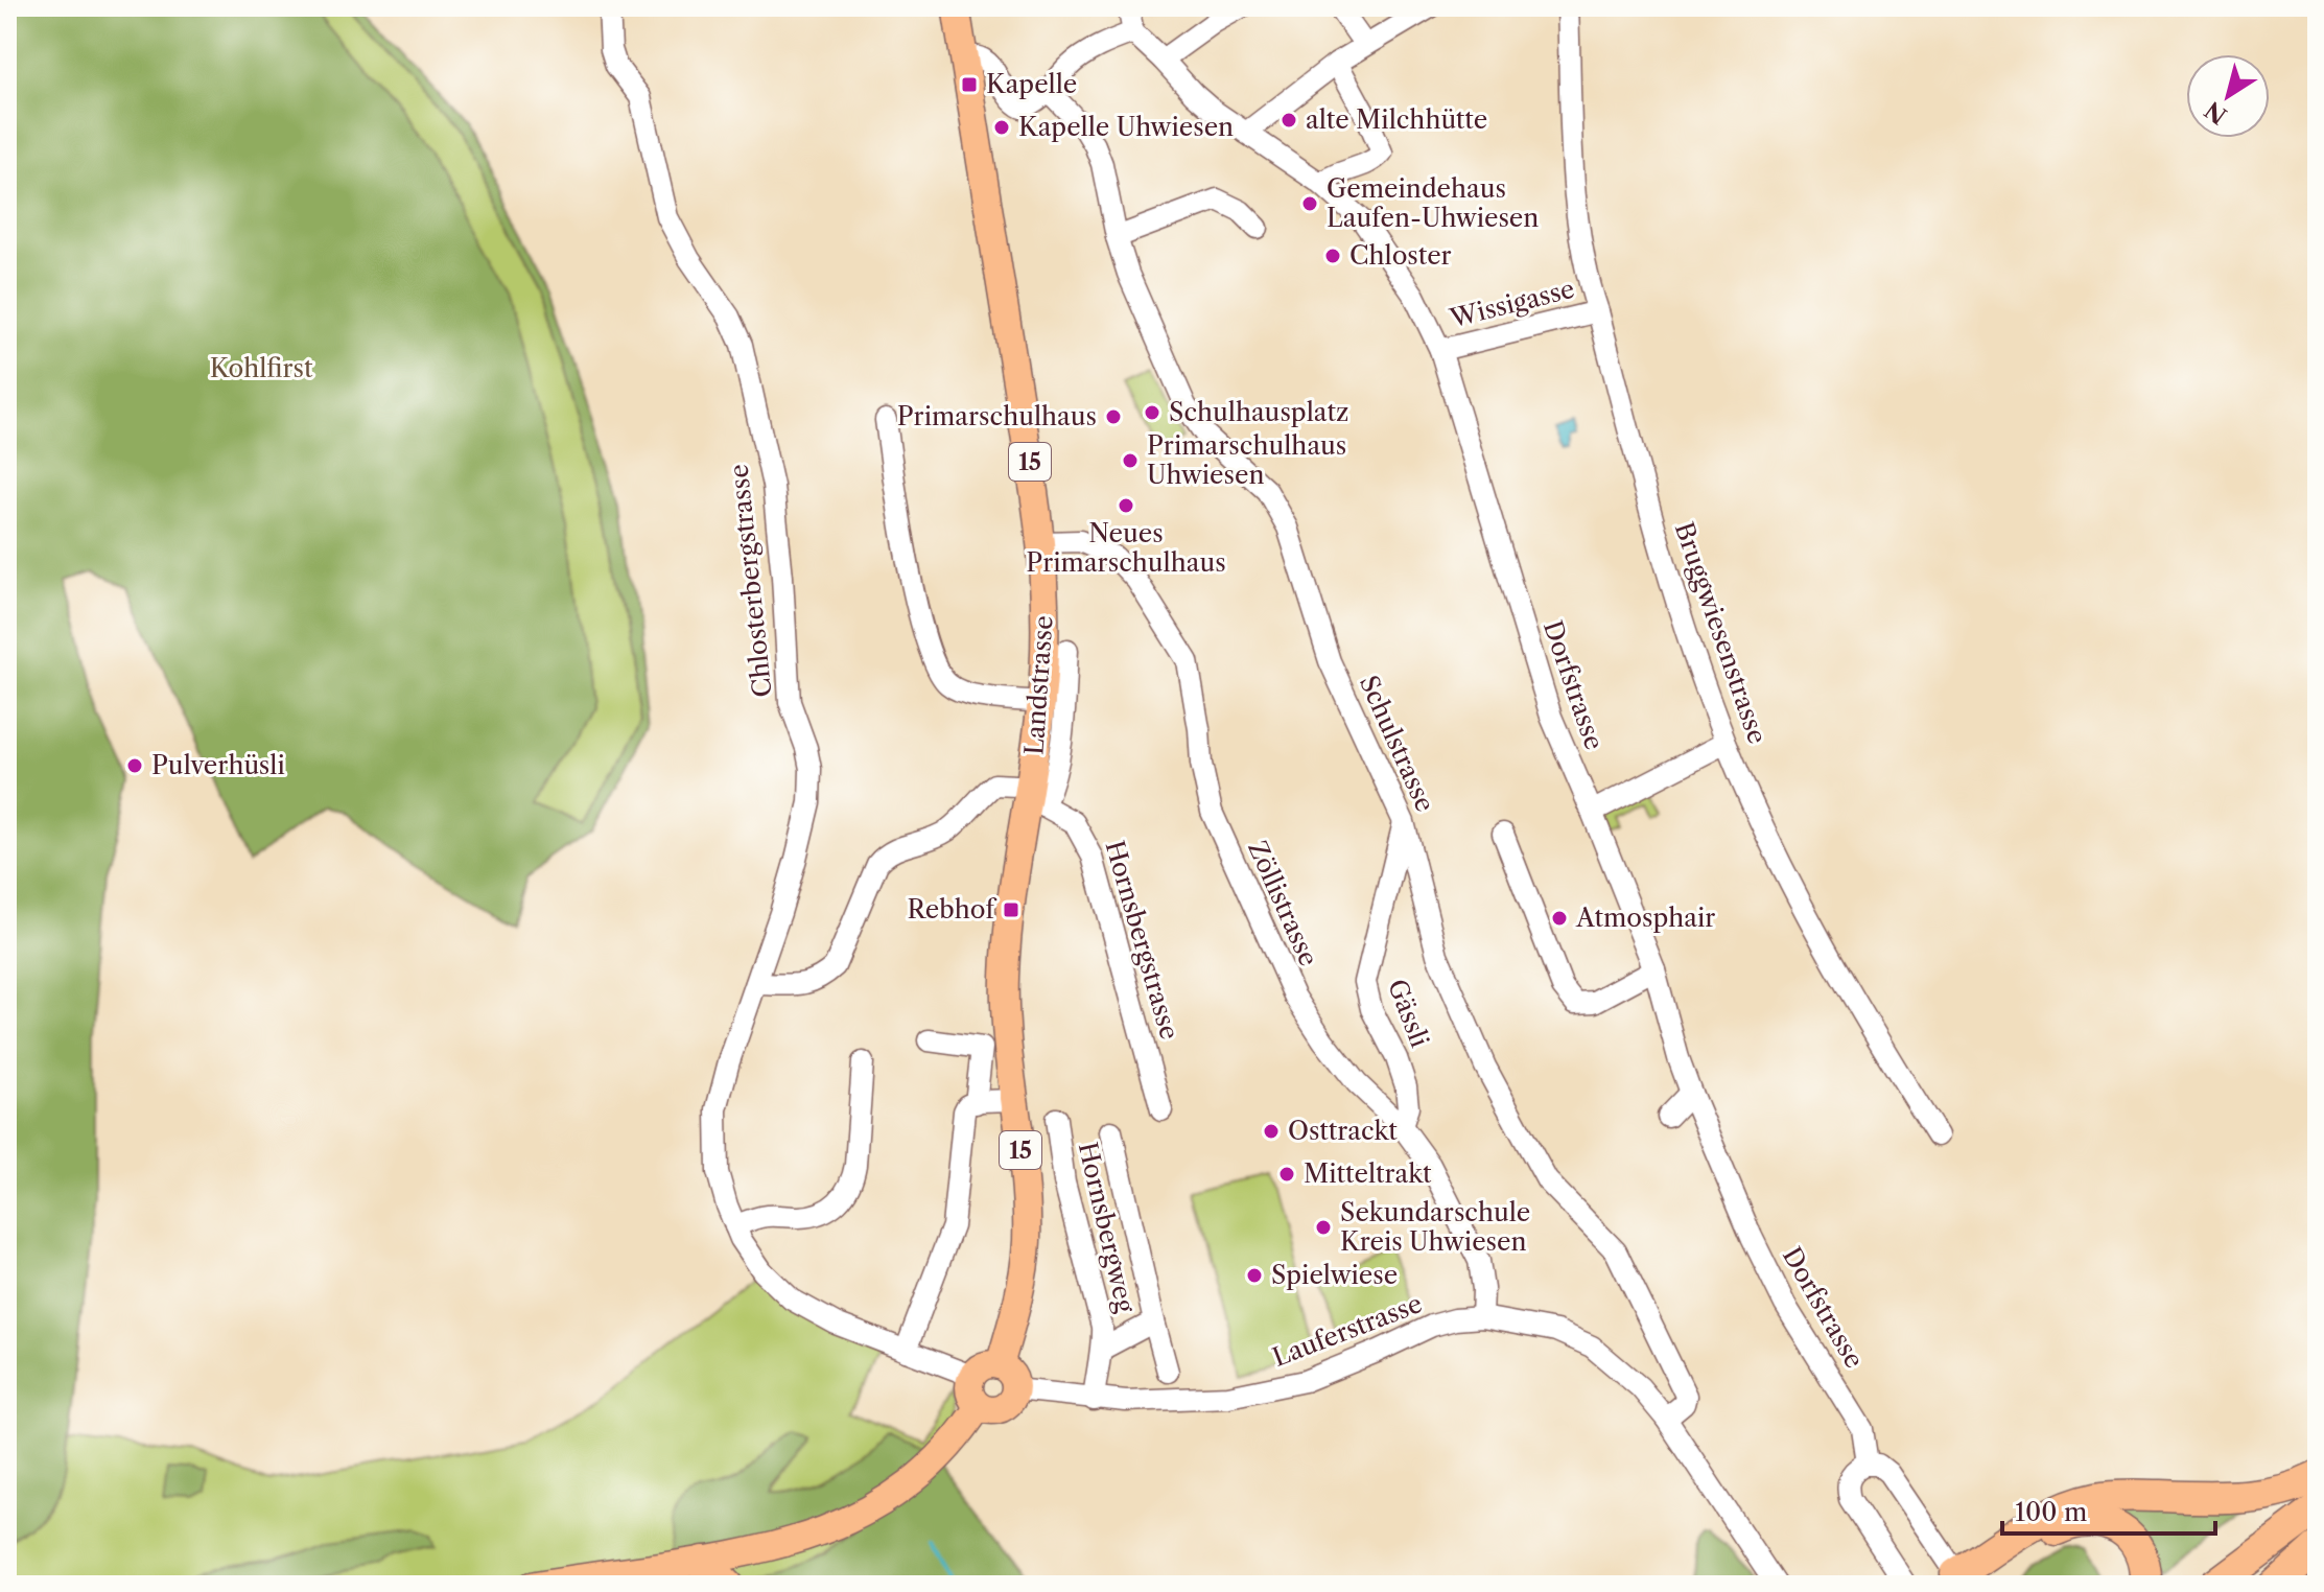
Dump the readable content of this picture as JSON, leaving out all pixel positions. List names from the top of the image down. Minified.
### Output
{"streets":{"main road":["15","Landstrasse"],"street":["Wissigasse","Chlosterbergstrasse","Bruggwiesenstrasse","Dorfstrasse","Schulstrasse","Zöllistrasse","Hornsbergstrasse","Gässli","Hornsbergweg","Lauferstrasse"]},"crossings":[["Wissigasse","Bruggwiesenstrasse"],["Wissigasse","Dorfstrasse"],["Chlosterbergstrasse","Landstrasse"],["Chlosterbergstrasse","Lauferstrasse"],["Landstrasse","Zöllistrasse"],["Landstrasse","Hornsbergstrasse"],["Landstrasse","Lauferstrasse"],["Schulstrasse","Gässli"],["Schulstrasse","Lauferstrasse"],["Zöllistrasse","Gässli"],["Zöllistrasse","Lauferstrasse"],["Hornsbergweg","Lauferstrasse"]],"parks":["Kohlfirst"],"places":{"transit":["Kapelle","Rebhof"],"other":["alte Milchhütte","Kapelle Uhwiesen","Gemeindehaus Laufen-Uhwiesen","Chloster","Schulhausplatz","Primarschulhaus","Primarschulhaus Uhwiesen","Neues Primarschulhaus","Pulverhüsli","Atmosphair","Osttrackt","Mitteltrakt","Sekundarschule Kreis Uhwiesen","Spielwiese"]},"scale_bar":"100 m","north":"bottom left"}
